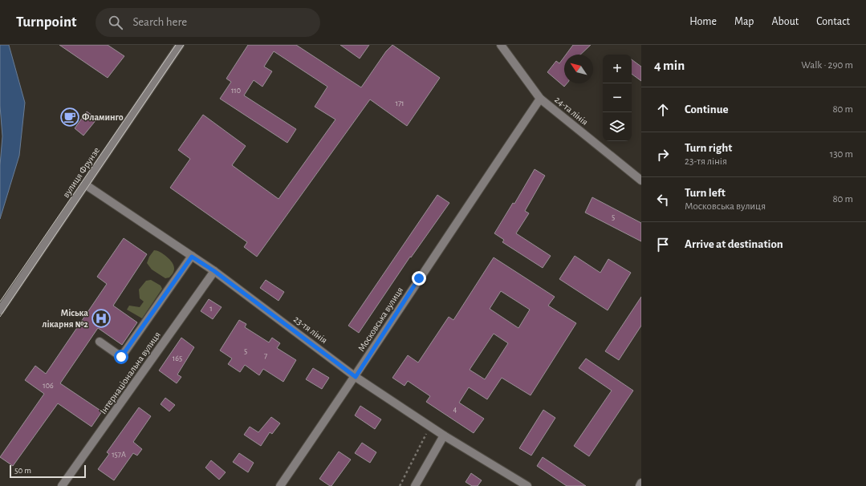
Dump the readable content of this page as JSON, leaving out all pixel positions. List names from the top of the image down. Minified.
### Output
{"streets":{"street":["24-та лінія","вулиця Фрунзе","Московська вулиця","23-тя лінія","Інтернаціональна вулиця"]},"crossings":[["24-та лінія","Московська вулиця"],["вулиця Фрунзе","23-тя лінія"],["Московська вулиця","23-тя лінія"],["23-тя лінія","Інтернаціональна вулиця"]],"places":{"cafe":["Фламинго"],"hospital":["Міська лікарня №2"]},"house_numbers":["110","171","5","1","5","7","165","106","4","157А"],"scale_bar":"50 m","north":"top left","page":{"header":"Turnpoint","search":"Search here","nav":["Home","Map","About","Contact"],"heading":["4 min","Walk · 290 m"],"map_buttons":["+","−"],"list":[["Continue","80 m"],["Turn right","23-тя лінія","130 m"],["Turn left","Московська вулиця","80 m"],"Arrive at destination"],"scale":"50 m"}}
